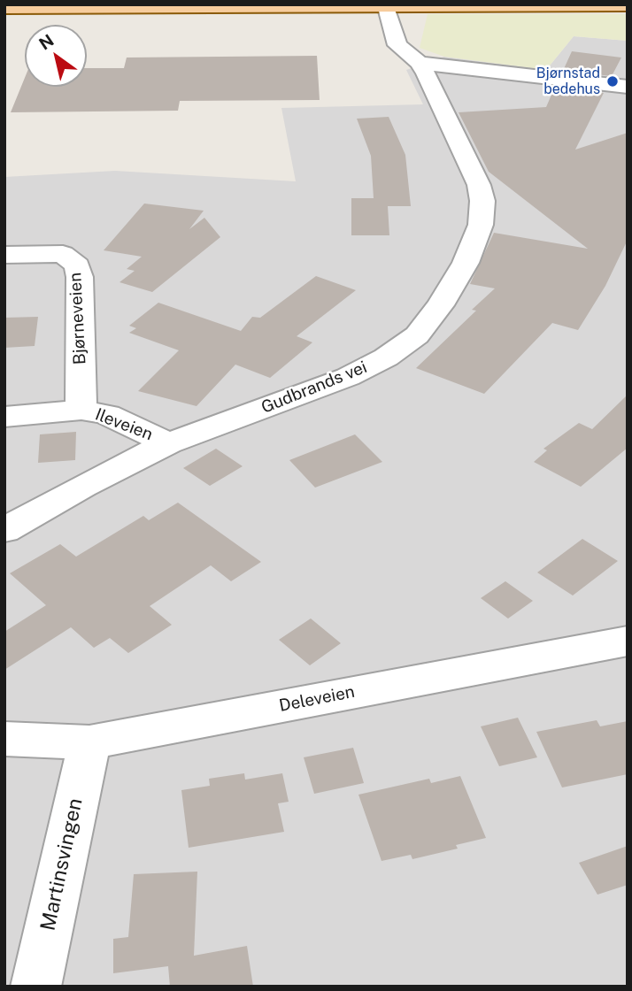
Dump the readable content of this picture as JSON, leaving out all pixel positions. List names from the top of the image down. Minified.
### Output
{"streets":{"street":["Bjørneveien","Gudbrands vei","Ileveien","Deleveien","Martinsvingen"]},"crossings":[["Bjørneveien","Ileveien"],["Gudbrands vei","Ileveien"],["Deleveien","Martinsvingen"]],"places":["Bjørnstad bedehus"],"north":"top left"}
